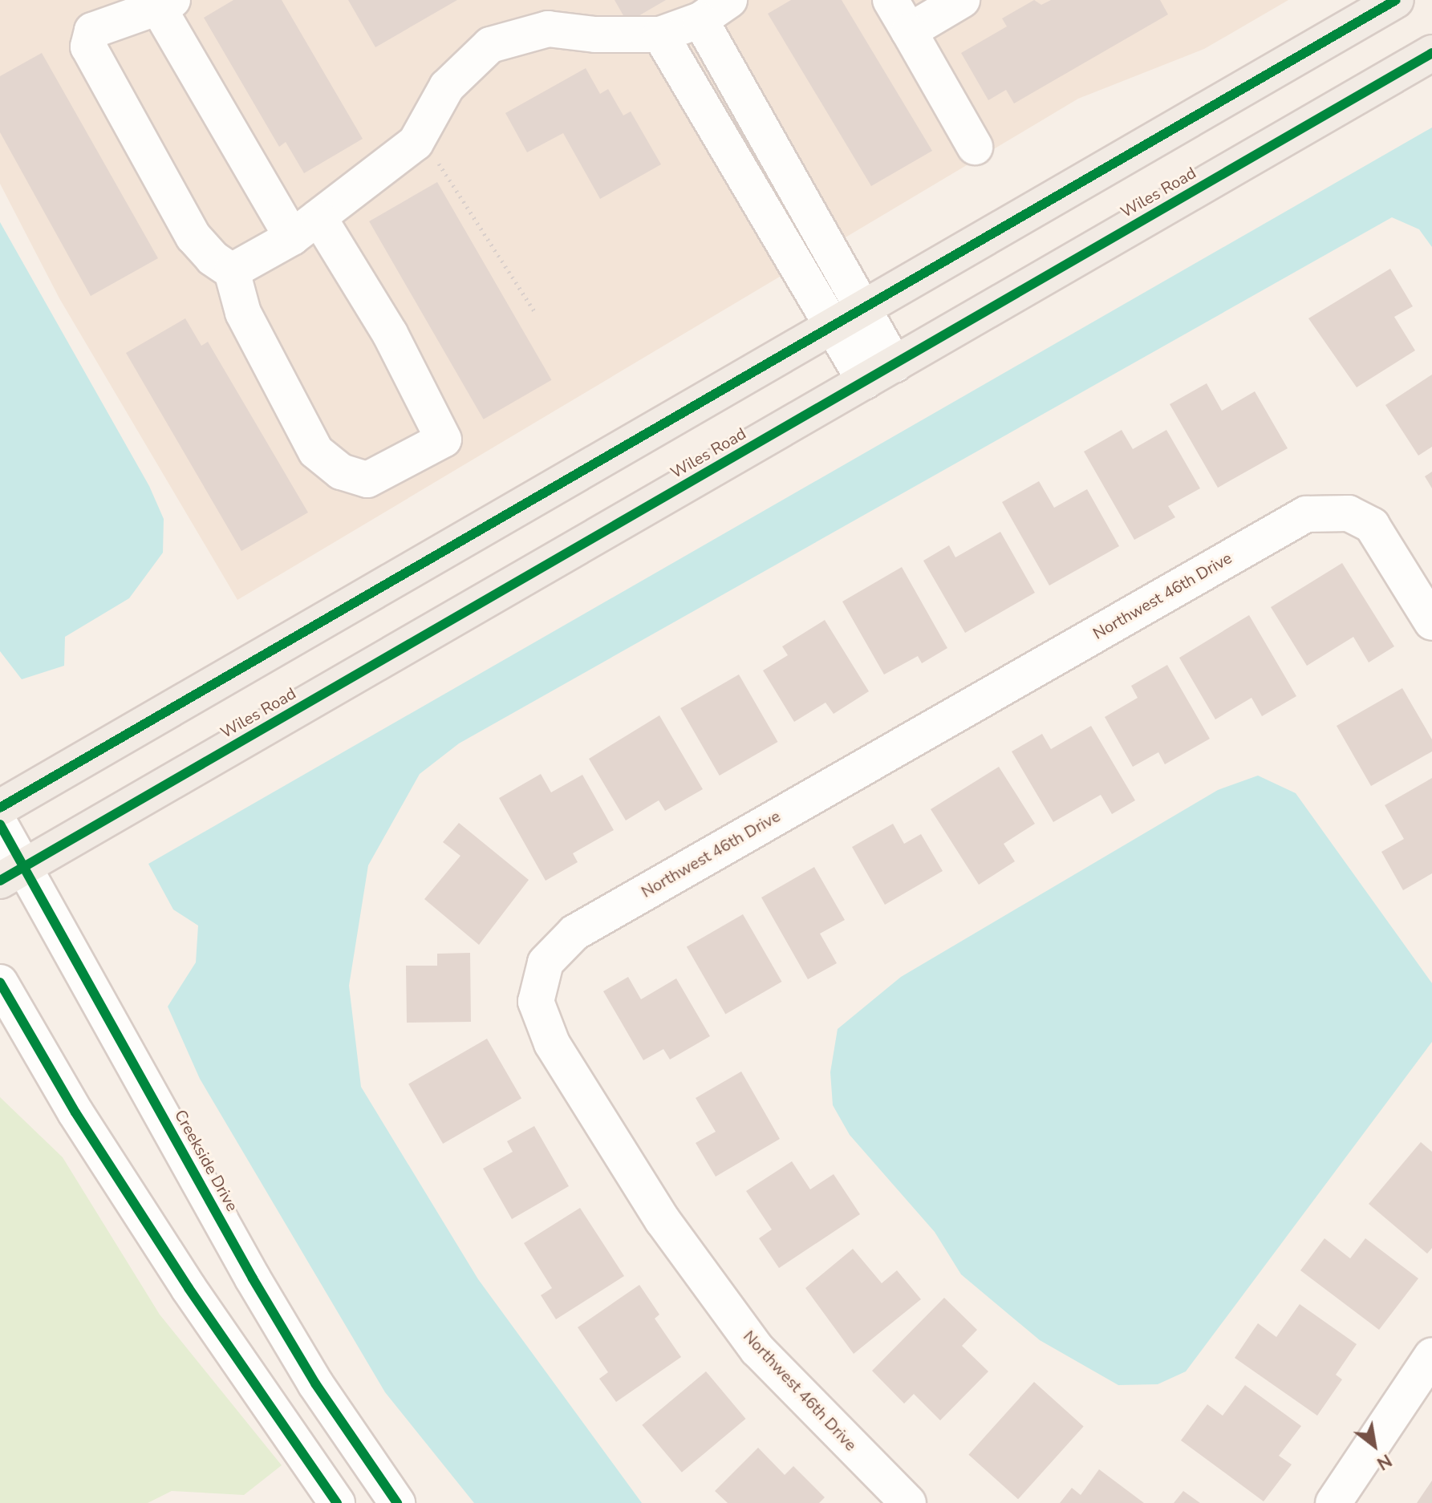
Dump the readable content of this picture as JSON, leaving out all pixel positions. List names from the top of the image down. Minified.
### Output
{"streets":{"main road":["Wiles Road"],"street":["Northwest 46th Drive","Creekside Drive"]},"crossings":[["Wiles Road","Creekside Drive"]],"north":"bottom right"}
